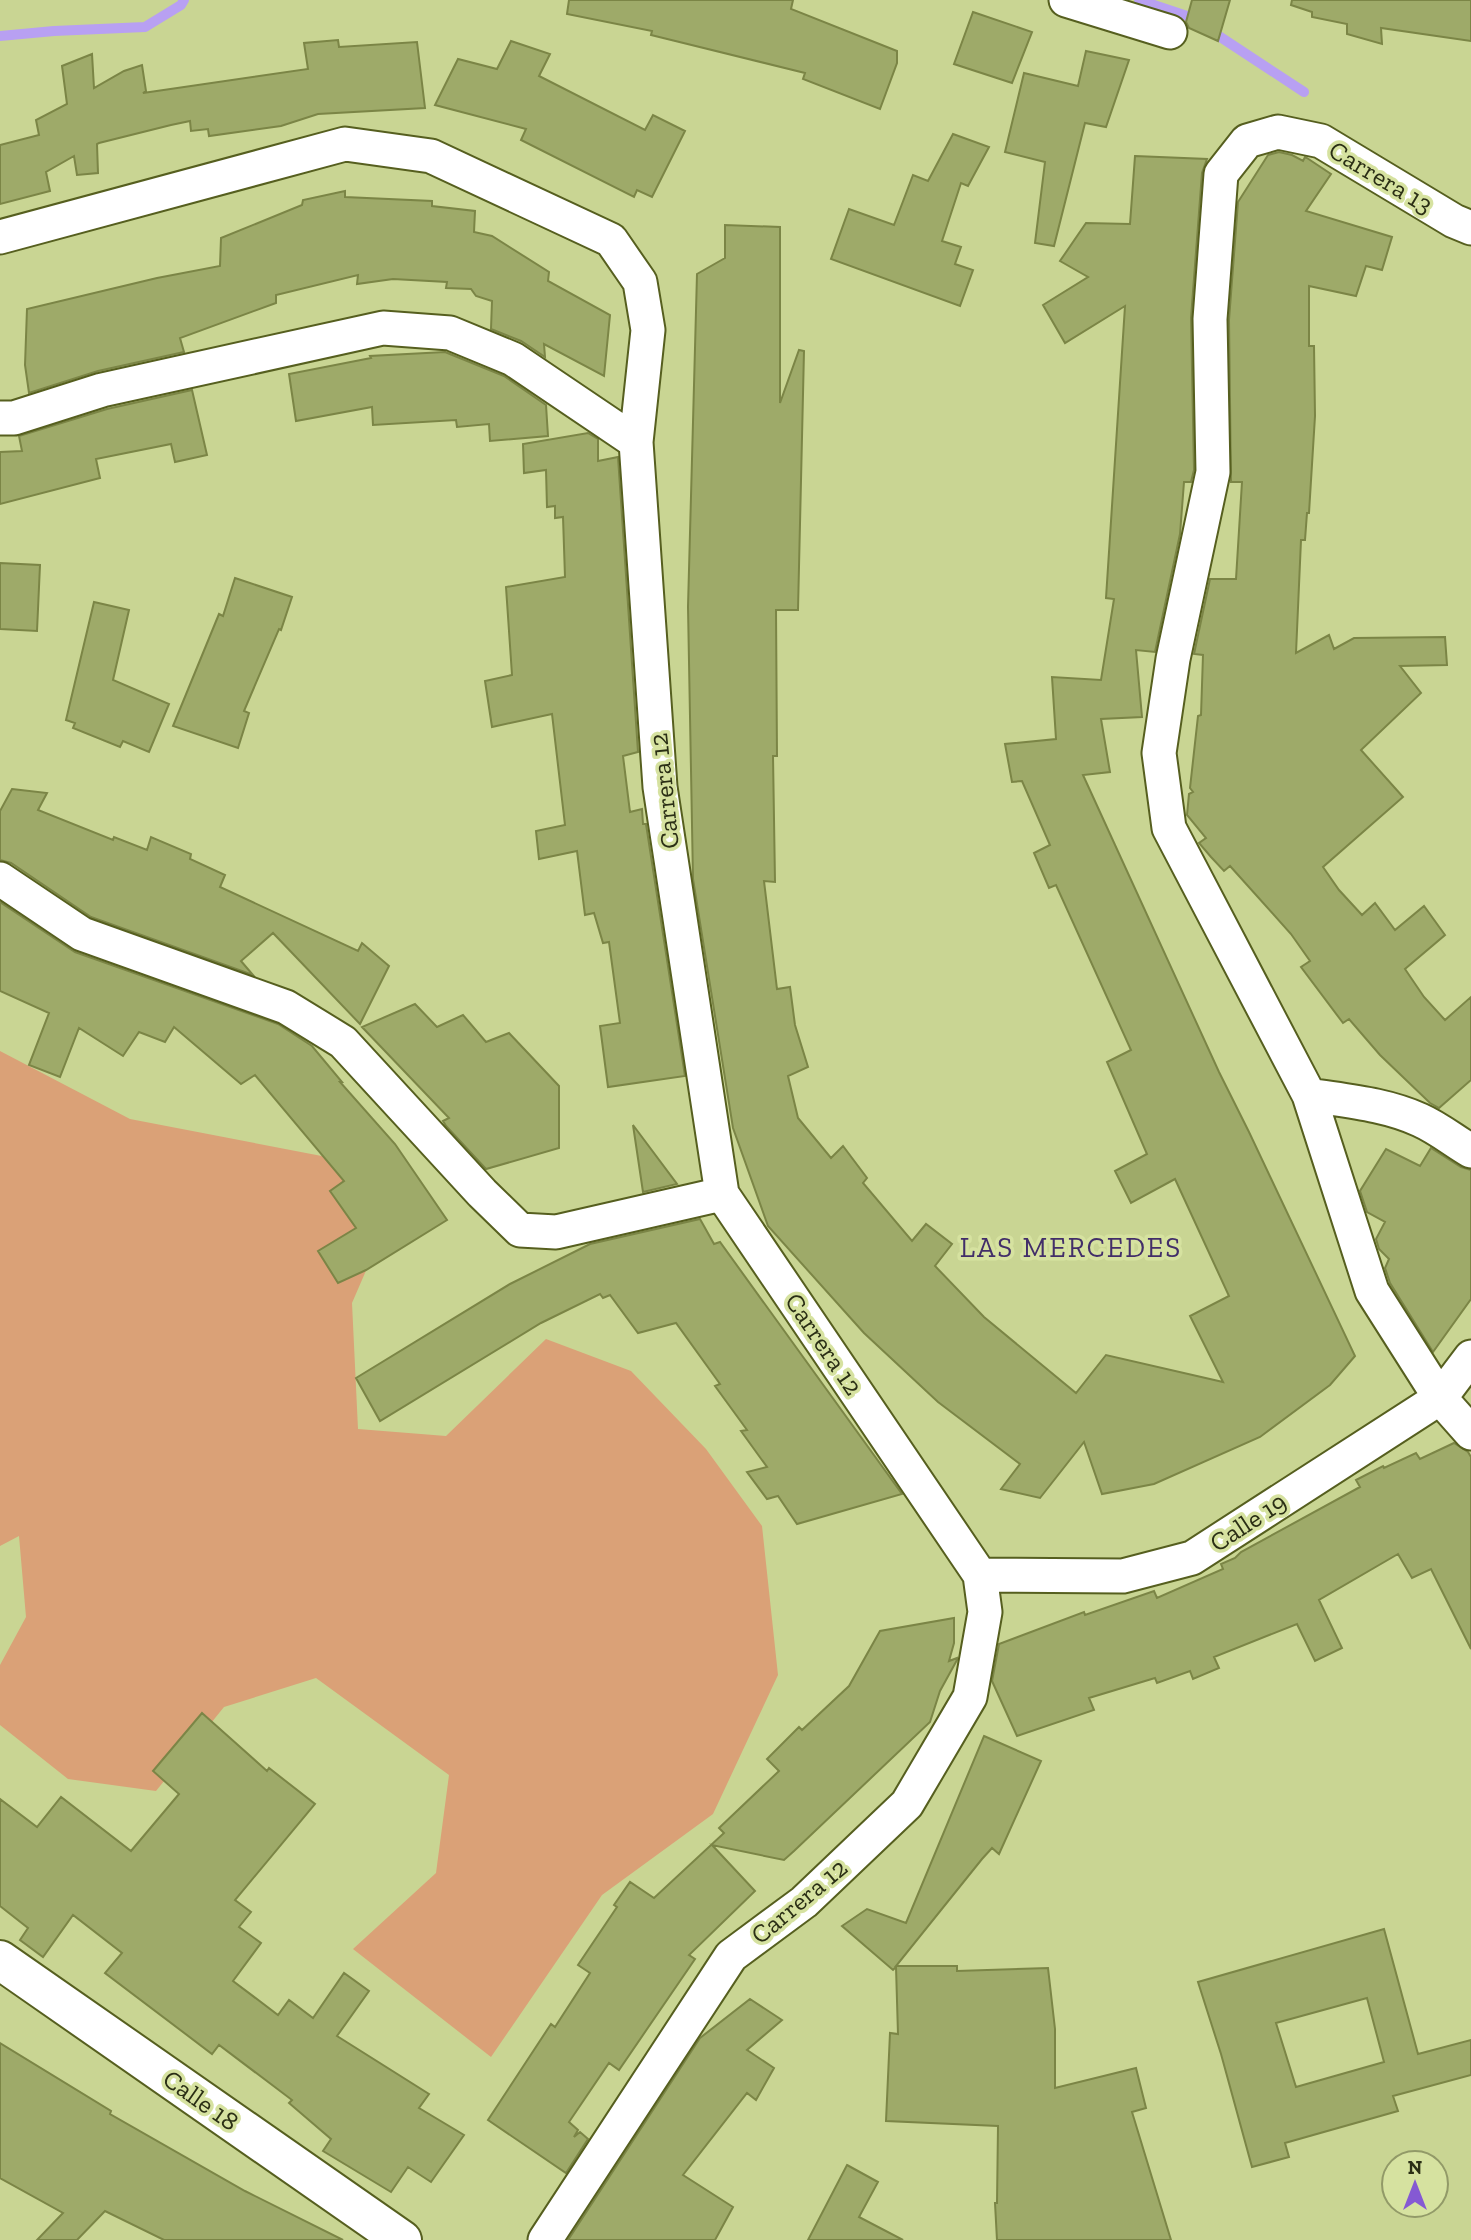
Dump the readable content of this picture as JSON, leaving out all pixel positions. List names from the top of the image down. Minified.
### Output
{"streets":{"main road":["Calle 18"],"street":["Carrera 13","Carrera 12","Calle 19"]},"crossings":[["Carrera 12","Calle 19"]],"districts":["LAS MERCEDES"],"north":"top"}
